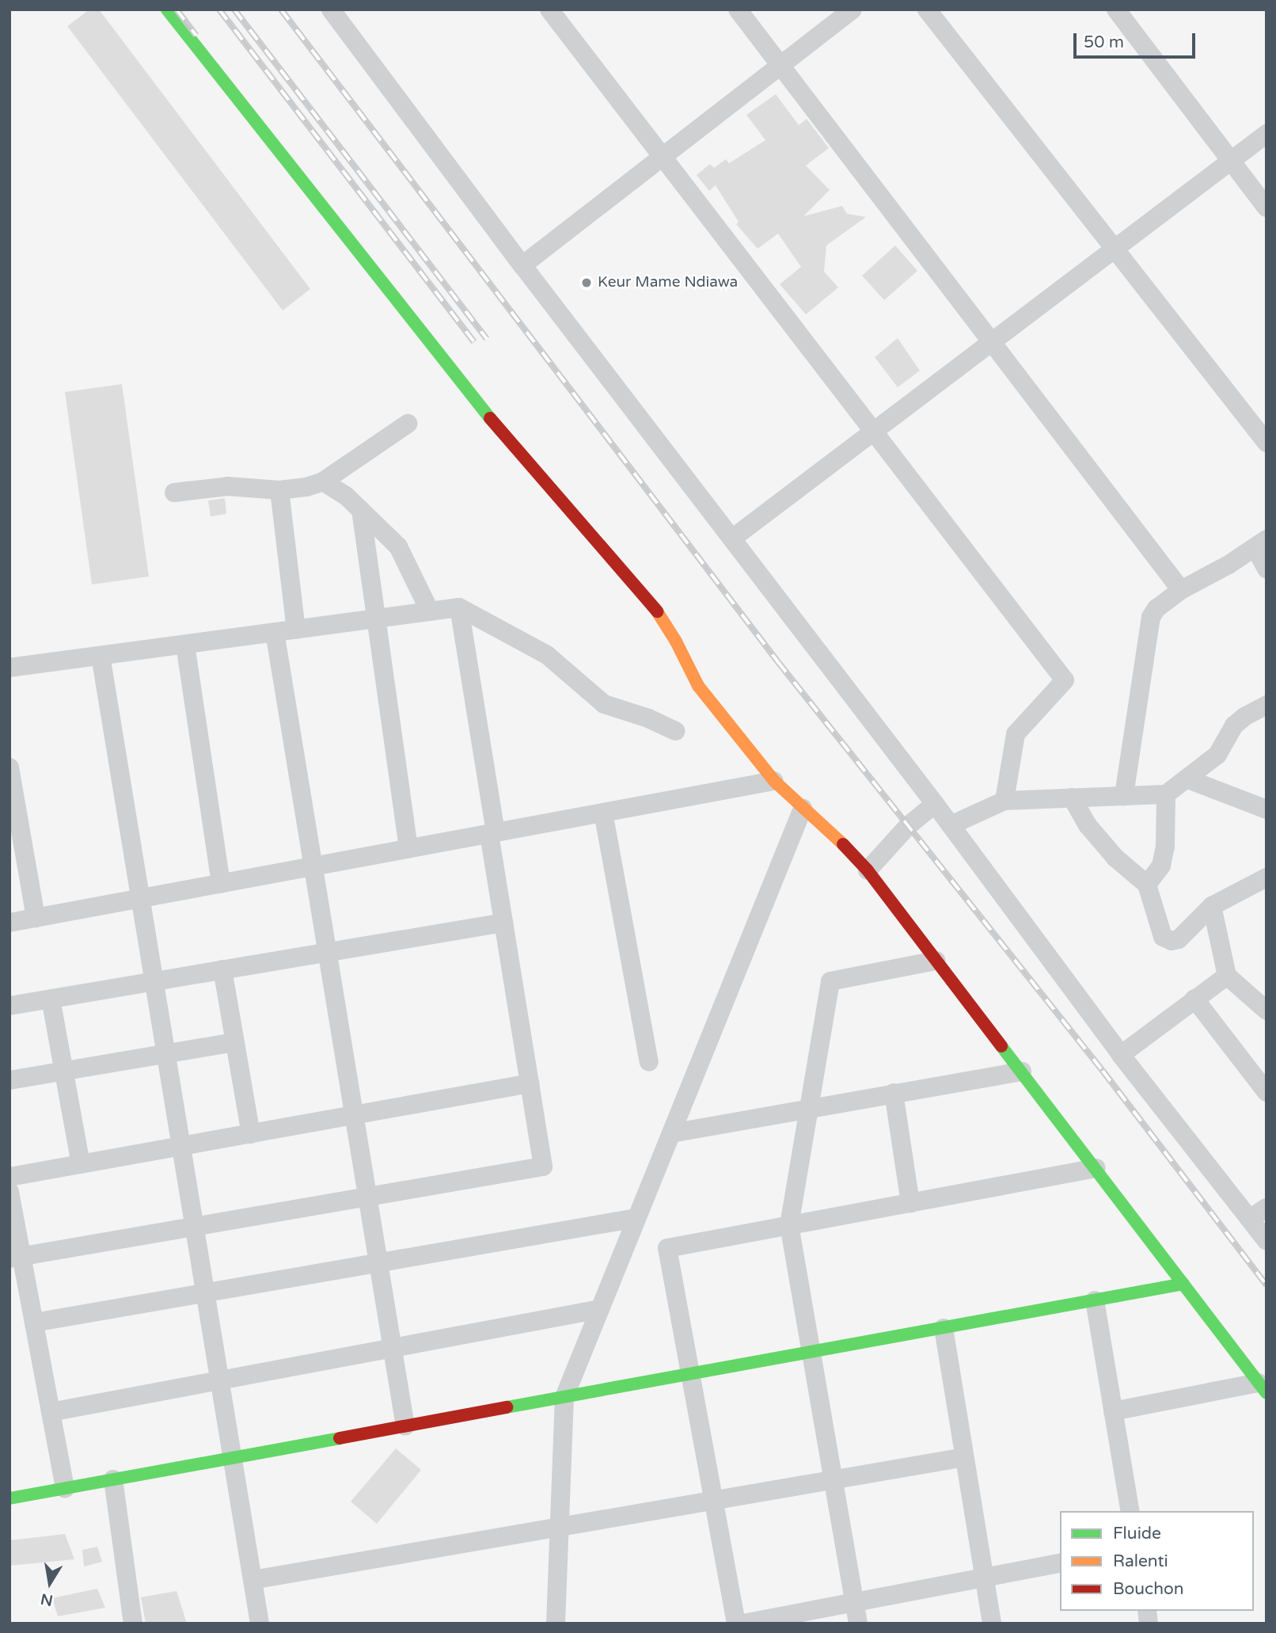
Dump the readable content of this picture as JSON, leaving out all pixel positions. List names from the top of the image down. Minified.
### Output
{"places":["Keur Mame Ndiawa"],"legend":["Fluide","Ralenti","Bouchon"],"scale_bar":"50 m","north":"bottom"}
